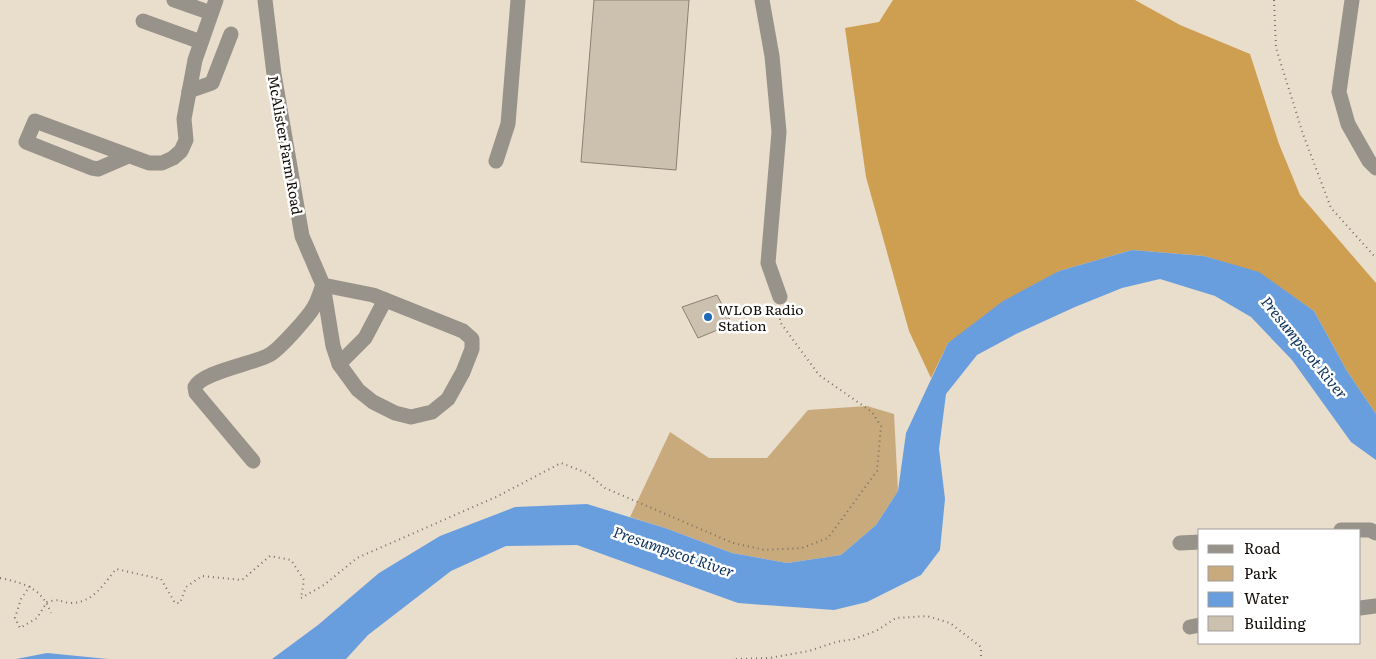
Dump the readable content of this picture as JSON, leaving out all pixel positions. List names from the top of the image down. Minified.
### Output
{"streets":{"street":["McAlister Farm Road"]},"water":["Presumpscot River"],"places":["WLOB Radio Station"],"legend":["Road","Park","Water","Building"]}
